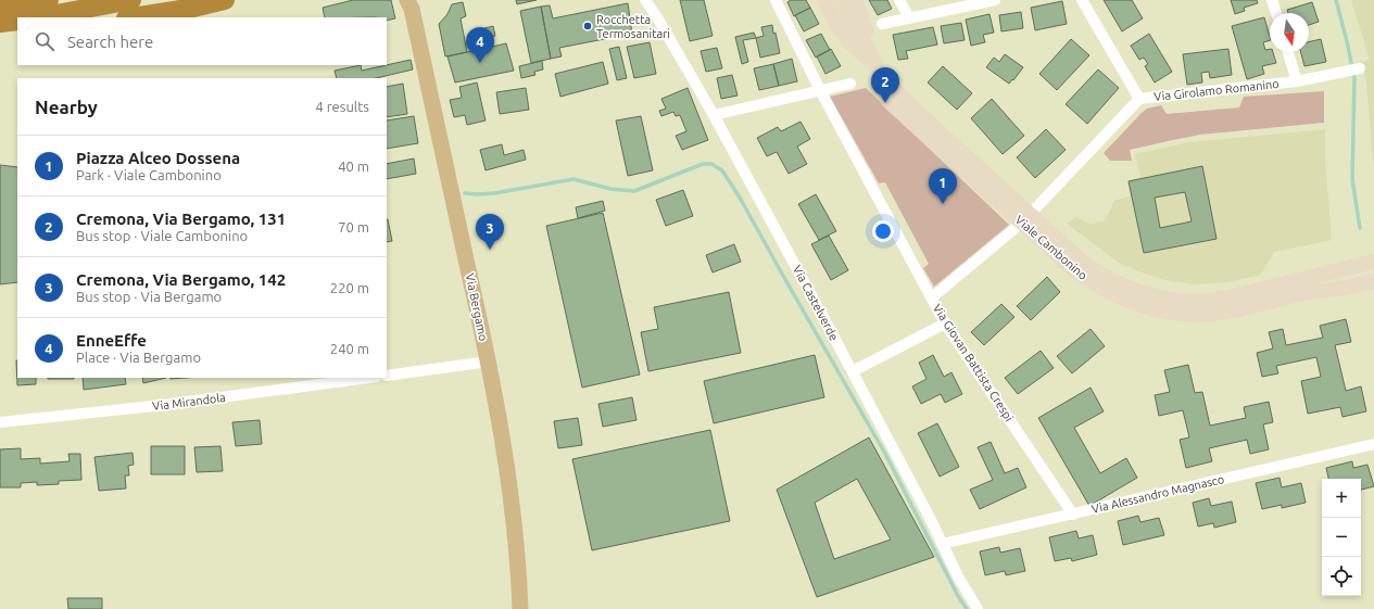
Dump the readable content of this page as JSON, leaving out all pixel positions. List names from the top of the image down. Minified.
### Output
{"streets":{"main road":["Via Bergamo"],"street":["Via Girolamo Romanino","Viale Cambonino","Via Castelverde","Via Giovan Battista Crespi","Via Mirandola","Via Alessandro Magnasco"]},"crossings":[["Via Girolamo Romanino","Viale Cambonino"],["Via Girolamo Romanino","Via Giovan Battista Crespi"],["Via Castelverde","Via Alessandro Magnasco"],["Via Giovan Battista Crespi","Via Alessandro Magnasco"]],"places":["Rocchetta Termosanitari"],"north":"bottom","page":{"search":"Search here","pins":["4","2","1","3"],"heading":["Nearby","4 results"],"list":[{"mark":"1","name":"Piazza Alceo Dossena","note":"Park · Viale Cambonino","value":"40 m"},{"mark":"2","name":"Cremona, Via Bergamo, 131","note":"Bus stop · Viale Cambonino","value":"70 m"},{"mark":"3","name":"Cremona, Via Bergamo, 142","note":"Bus stop · Via Bergamo","value":"220 m"},{"mark":"4","name":"EnneEffe","note":"Place · Via Bergamo","value":"240 m"}],"map_buttons":["+","−"]}}
